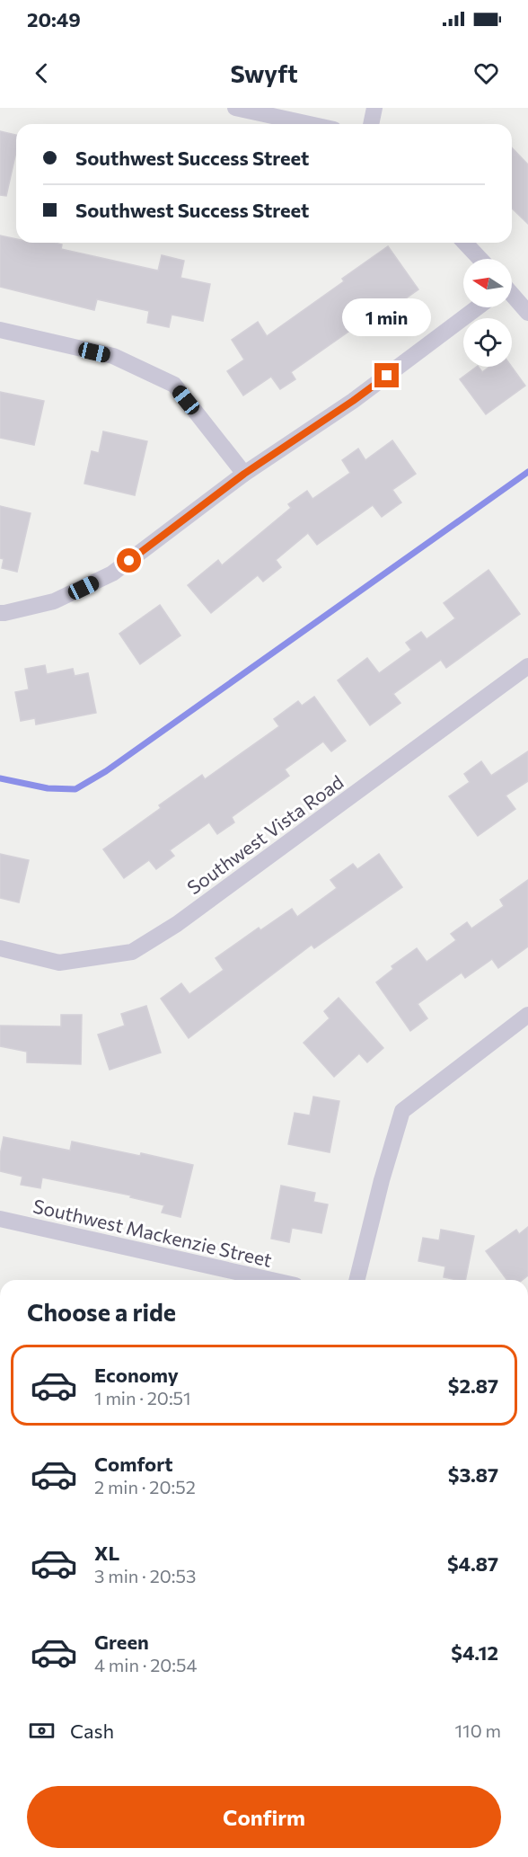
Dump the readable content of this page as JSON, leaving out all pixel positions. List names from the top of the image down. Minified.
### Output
{"streets":{"street":["Southwest Vista Road","Southwest Mackenzie Street"]},"north":"left","page":{"status":"20:49","header":"Swyft","banner":["Southwest Success Street","Southwest Success Street"],"bubble":"1 min","heading":"Choose a ride","list":[{"name":"Economy","note":"1 min · 20:51","value":"$2.87"},{"name":"Comfort","note":"2 min · 20:52","value":"$3.87"},{"name":"XL","note":"3 min · 20:53","value":"$4.87"},{"name":"Green","note":"4 min · 20:54","value":"$4.12"}],"pay":["Cash","110 m"],"buttons":"Confirm"}}
